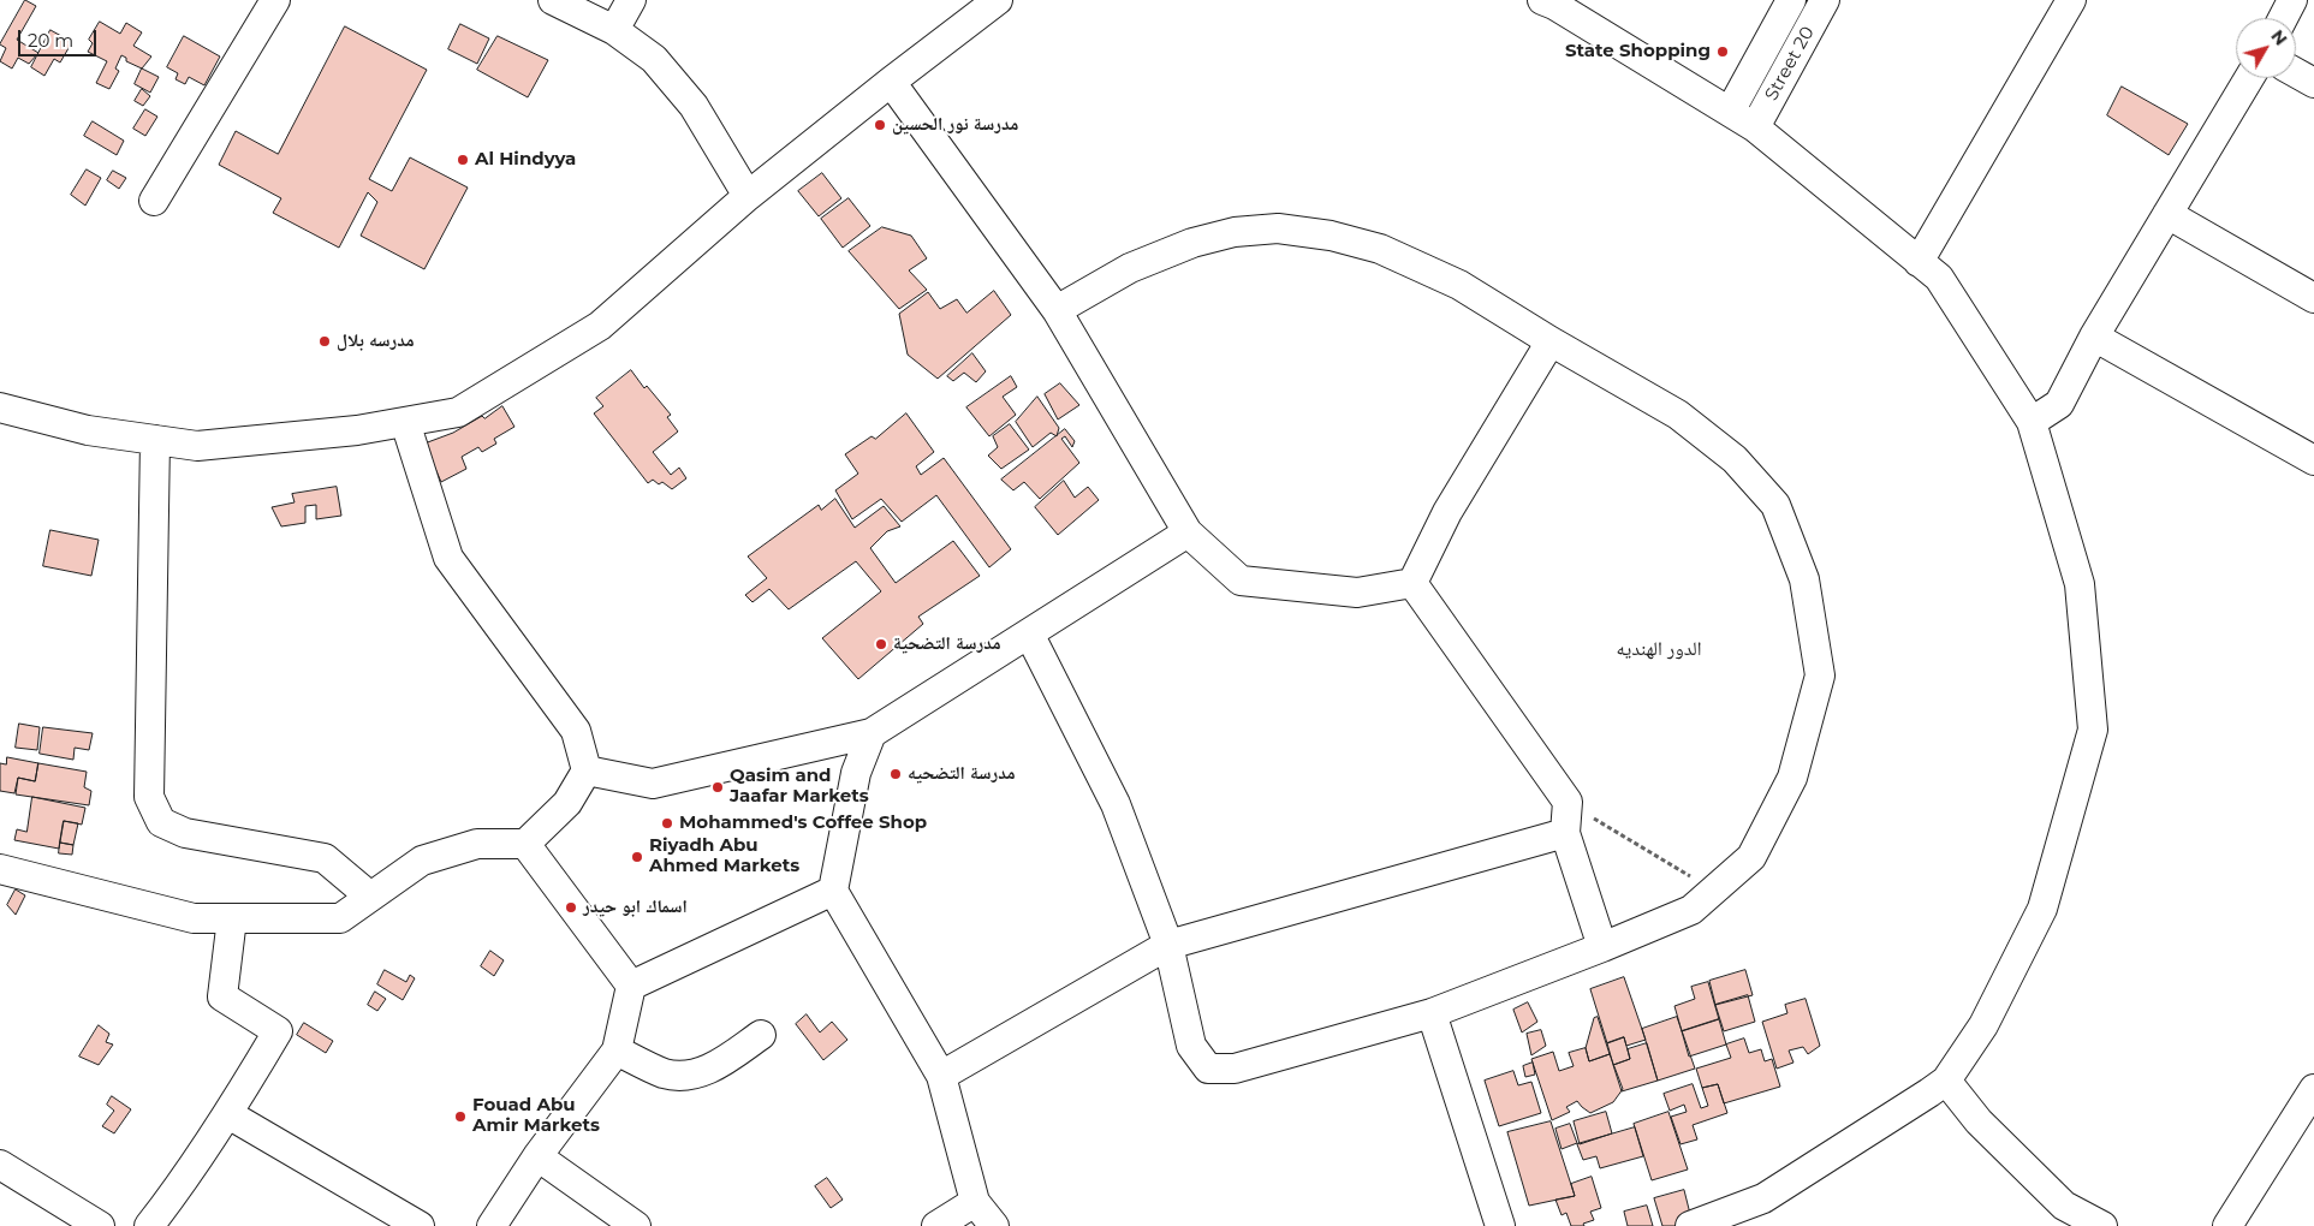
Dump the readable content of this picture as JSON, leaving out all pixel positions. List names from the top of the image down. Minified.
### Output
{"streets":{"street":["Street 20"]},"districts":["الدور الهنديه"],"places":["State Shopping","مدرسة نور الحسين","Al Hindyya","مدرسه بلال","مدرسة التضحية","مدرسة التضحيه","Qasim and Jaafar Markets","Mohammed's Coffee Shop","Riyadh Abu Ahmed Markets","اسماك ابو حيدر","Fouad Abu Amir Markets"],"scale_bar":"20 m","north":"top right"}
